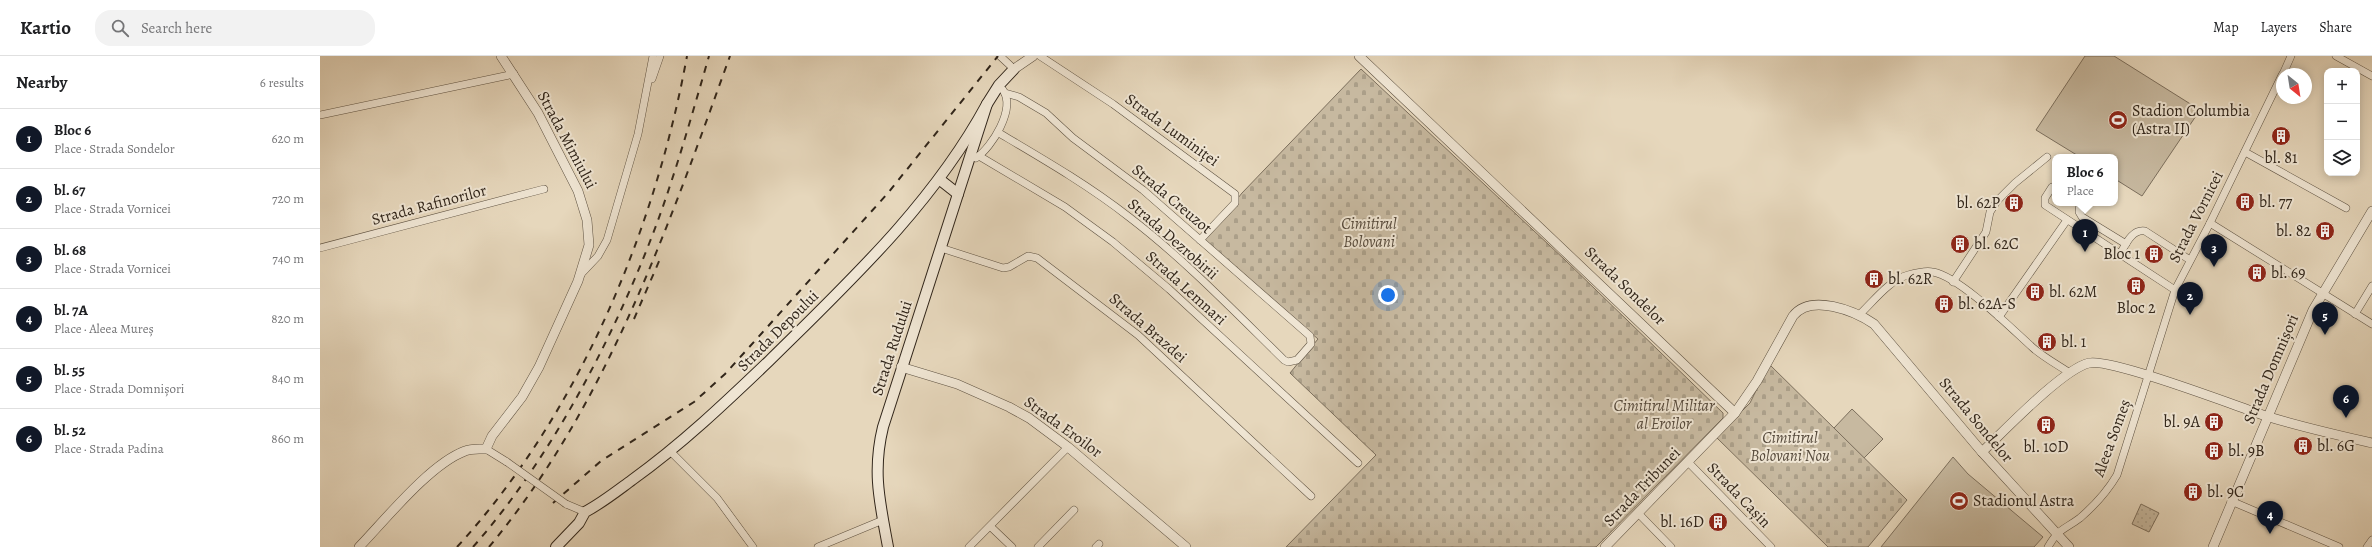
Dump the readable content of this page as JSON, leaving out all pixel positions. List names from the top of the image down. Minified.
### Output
{"streets":{"main road":["Strada Depoului","Strada Rudului"],"street":["Strada Luminiței","Strada Mimiului","Strada Creuzot","Strada Rafinorilor","Strada Vornicei","Strada Dezrobirii","Strada Sondelor","Strada Lemnari","Strada Brazdei","Strada Domnișori","Strada Eroilor","Aleea Someș","Strada Tribunei","Strada Cașin"]},"crossings":[["Strada Luminiței","Strada Creuzot"],["Strada Creuzot","Strada Dezrobirii"],["Strada Creuzot","Strada Rudului"],["Strada Vornicei","Aleea Someș"],["Strada Sondelor","Aleea Someș"],["Strada Sondelor","Strada Tribunei"],["Strada Brazdei","Strada Rudului"],["Strada Depoului","Strada Rudului"],["Strada Rudului","Strada Eroilor"],["Strada Tribunei","Strada Cașin"]],"parks":["Cimitirul Bolovani","Cimitirul Militar al Eroilor","Cimitirul Bolovani Nou"],"places":{"sports":["Stadion Columbia (Astra II)","Stadionul Astra"],"building":["bl. 81","bl. 77","bl. 62P","bl. 82","bl. 62C","Bloc 1","bl. 69","bl. 62R","Bloc 2","bl. 62M","bl. 62A-S","bl. 1","bl. 9A","bl. 10D","bl. 6G","bl. 9B","bl. 9C","bl. 16D"]},"north":"bottom right","page":{"header":"Kartio","search":"Search here","nav":["Map","Layers","Share"],"heading":["Nearby","6 results"],"map_buttons":["+","−"],"list":[{"mark":"1","name":"Bloc 6","note":"Place · Strada Sondelor","value":"620 m"},{"mark":"2","name":"bl. 67","note":"Place · Strada Vornicei","value":"720 m"},{"mark":"3","name":"bl. 68","note":"Place · Strada Vornicei","value":"740 m"},{"mark":"4","name":"bl. 7A","note":"Place · Aleea Mureș","value":"820 m"},{"mark":"5","name":"bl. 55","note":"Place · Strada Domnișori","value":"840 m"},{"mark":"6","name":"bl. 52","note":"Place · Strada Padina","value":"860 m"}],"popup":["Bloc 6","Place"],"pins":["1","3","2","5","6","4"]}}
